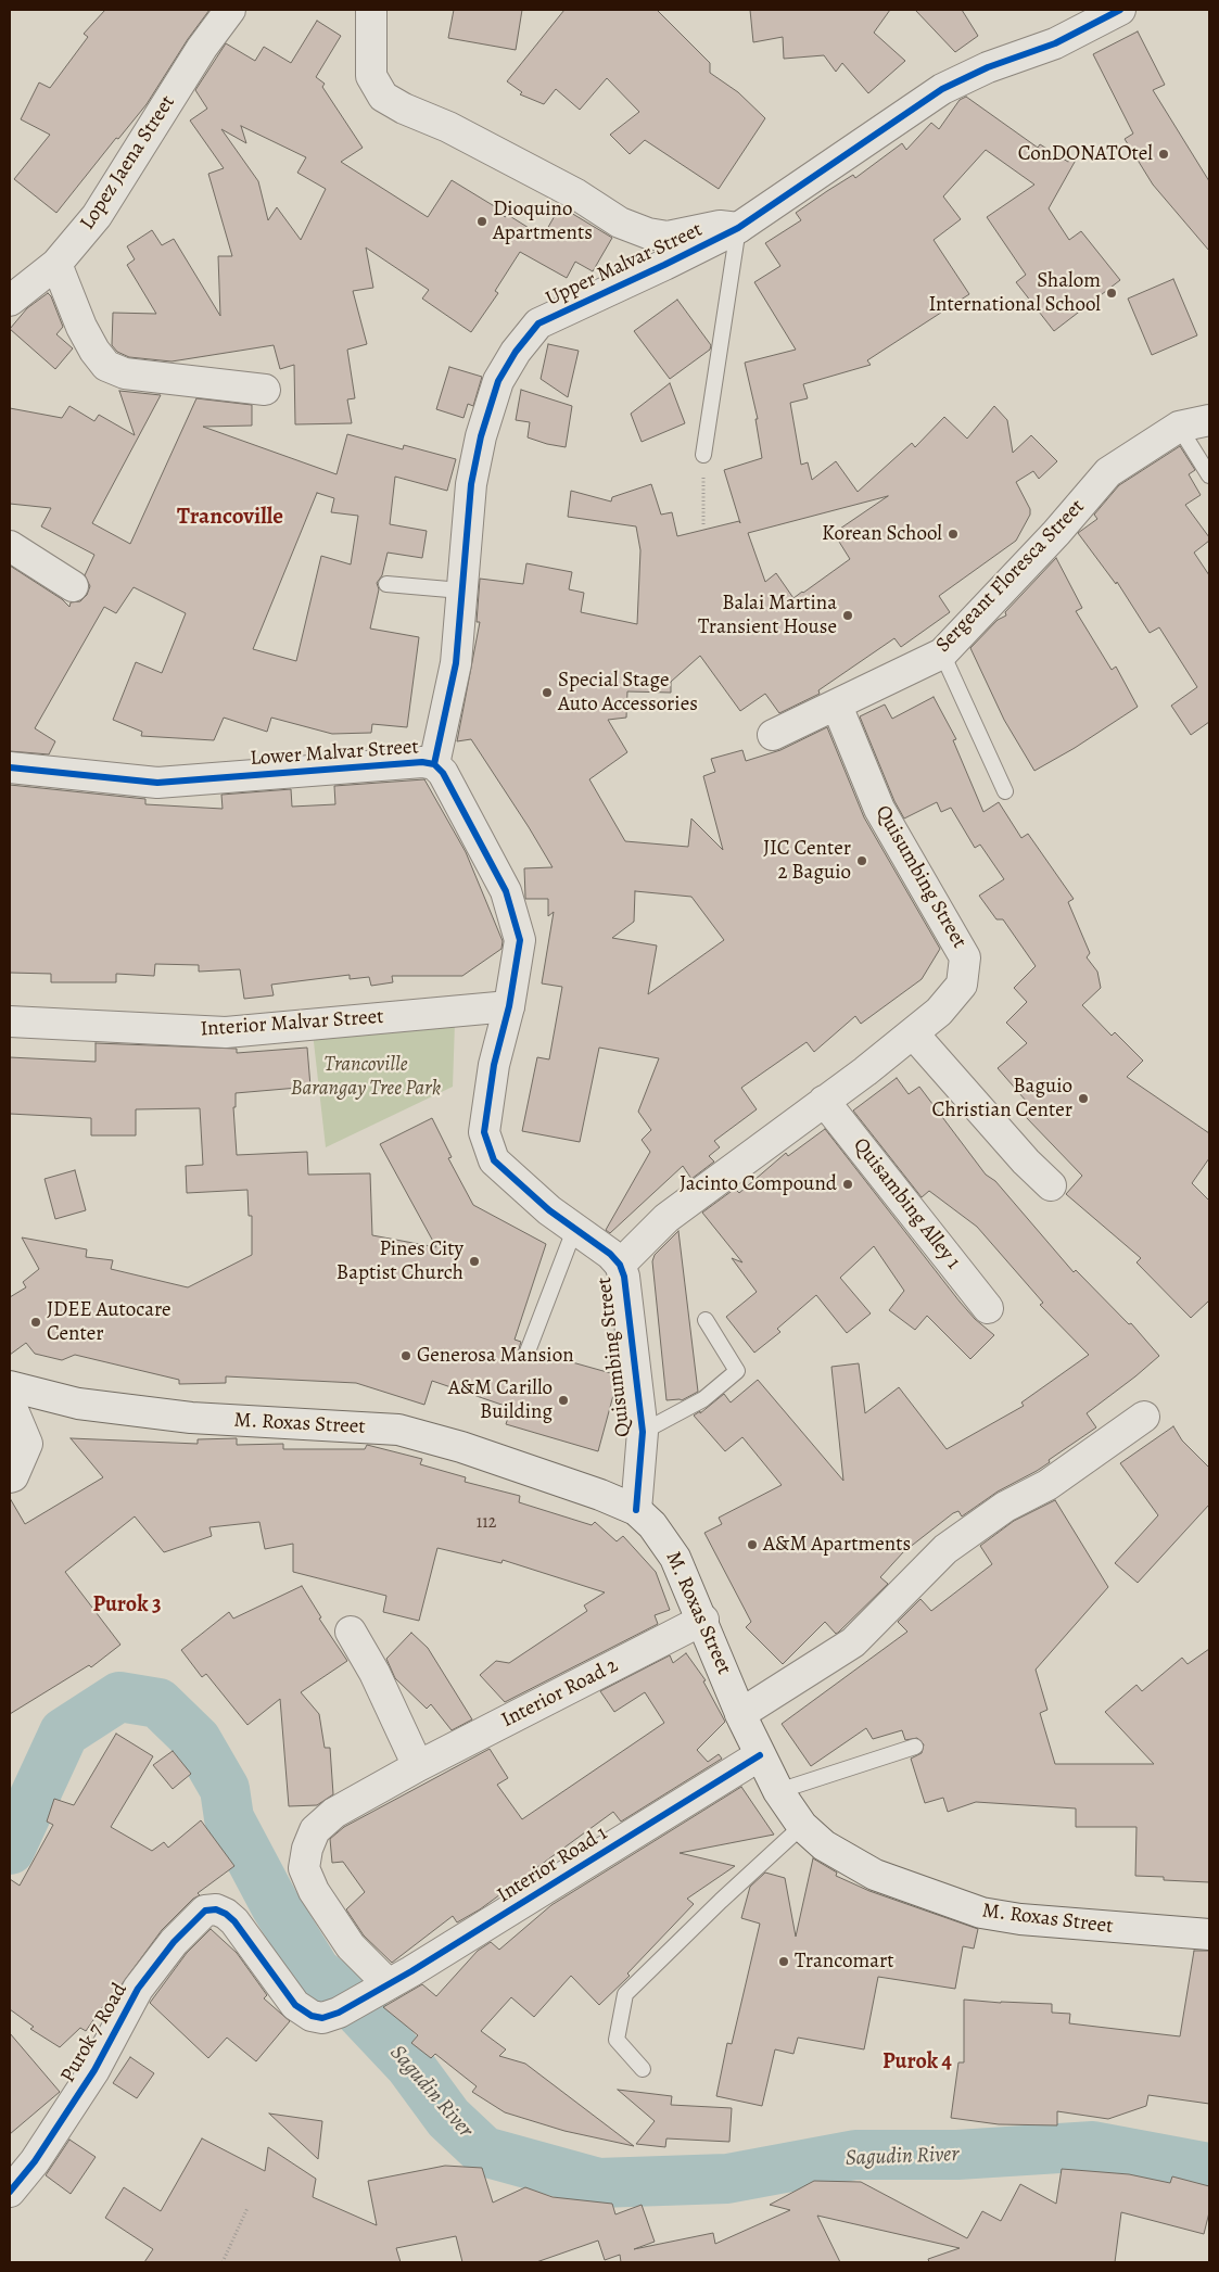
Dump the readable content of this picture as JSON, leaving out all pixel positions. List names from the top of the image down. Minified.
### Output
{"streets":{"street":["Lopez Jaena Street","Upper Malvar Street","Sergeant Floresca Street","Lower Malvar Street","Quisumbing Street","Interior Malvar Street","Quisambing Alley 1","M. Roxas Street","Interior Road 2","Interior Road 1","Purok 7 Road"]},"crossings":[["Upper Malvar Street","Lower Malvar Street"],["Sergeant Floresca Street","Quisumbing Street"],["Lower Malvar Street","Quisumbing Street"],["Lower Malvar Street","Interior Malvar Street"],["Quisumbing Street","Quisambing Alley 1"],["Quisumbing Street","M. Roxas Street"],["M. Roxas Street","Interior Road 2"],["M. Roxas Street","Interior Road 1"],["Interior Road 2","Interior Road 1"],["Interior Road 1","Purok 7 Road"]],"districts":["Trancoville","Purok 3","Purok 4"],"water":["Sagudin River"],"parks":["Trancoville Barangay Tree Park"],"places":["ConDONATOtel","Dioquino Apartments","Shalom International School","Korean School","Balai Martina Transient House","Special Stage Auto Accessories","JIC Center 2 Baguio","Baguio Christian Center","Jacinto Compound","Pines City Baptist Church","JDEE Autocare Center","Generosa Mansion","A&M Carillo Building","A&M Apartments","Trancomart"],"house_numbers":["112"]}
